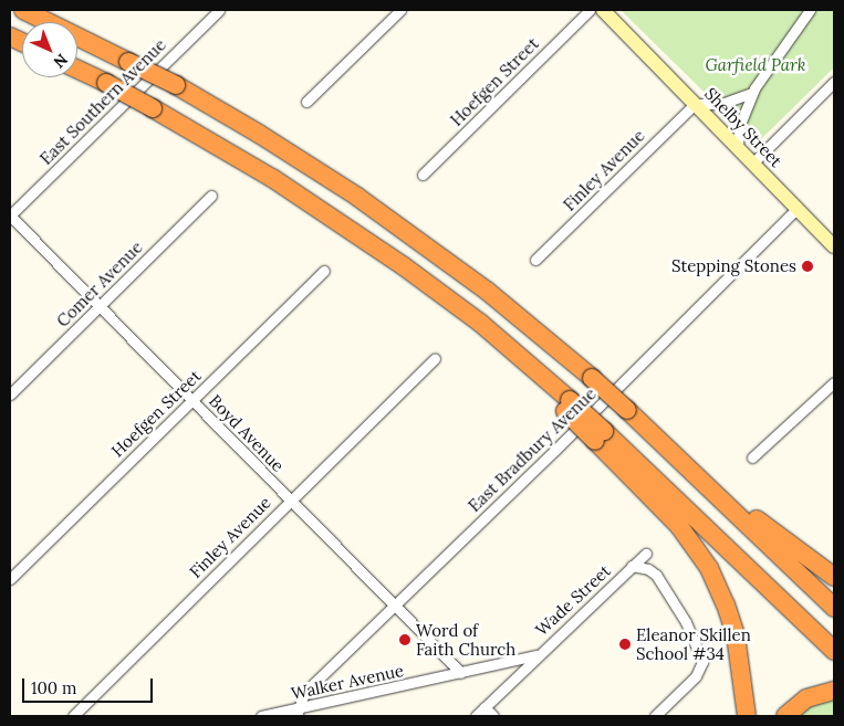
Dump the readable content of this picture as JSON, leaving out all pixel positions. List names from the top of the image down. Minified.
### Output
{"streets":{"main road":["Shelby Street"],"street":["Hoefgen Street","East Southern Avenue","Finley Avenue","Comer Avenue","Boyd Avenue","East Bradbury Avenue","Wade Street","Walker Avenue"]},"crossings":[["Hoefgen Street","Boyd Avenue"],["East Southern Avenue","Boyd Avenue"],["Shelby Street","Finley Avenue"],["Shelby Street","East Bradbury Avenue"],["Finley Avenue","Boyd Avenue"],["Comer Avenue","Boyd Avenue"],["Boyd Avenue","East Bradbury Avenue"],["Boyd Avenue","Walker Avenue"],["East Bradbury Avenue","Walker Avenue"],["Wade Street","Walker Avenue"]],"parks":["Garfield Park"],"places":["Stepping Stones","Word of Faith Church","Eleanor Skillen School #34"],"scale_bar":"100 m","north":"bottom right"}
